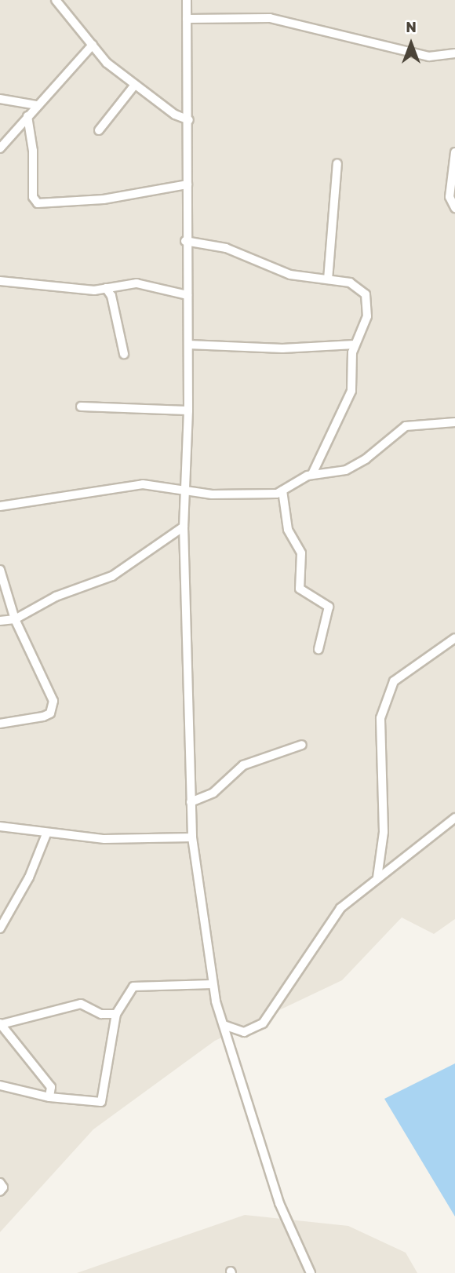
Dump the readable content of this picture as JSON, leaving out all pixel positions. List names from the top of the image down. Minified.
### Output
{"north":"top"}
